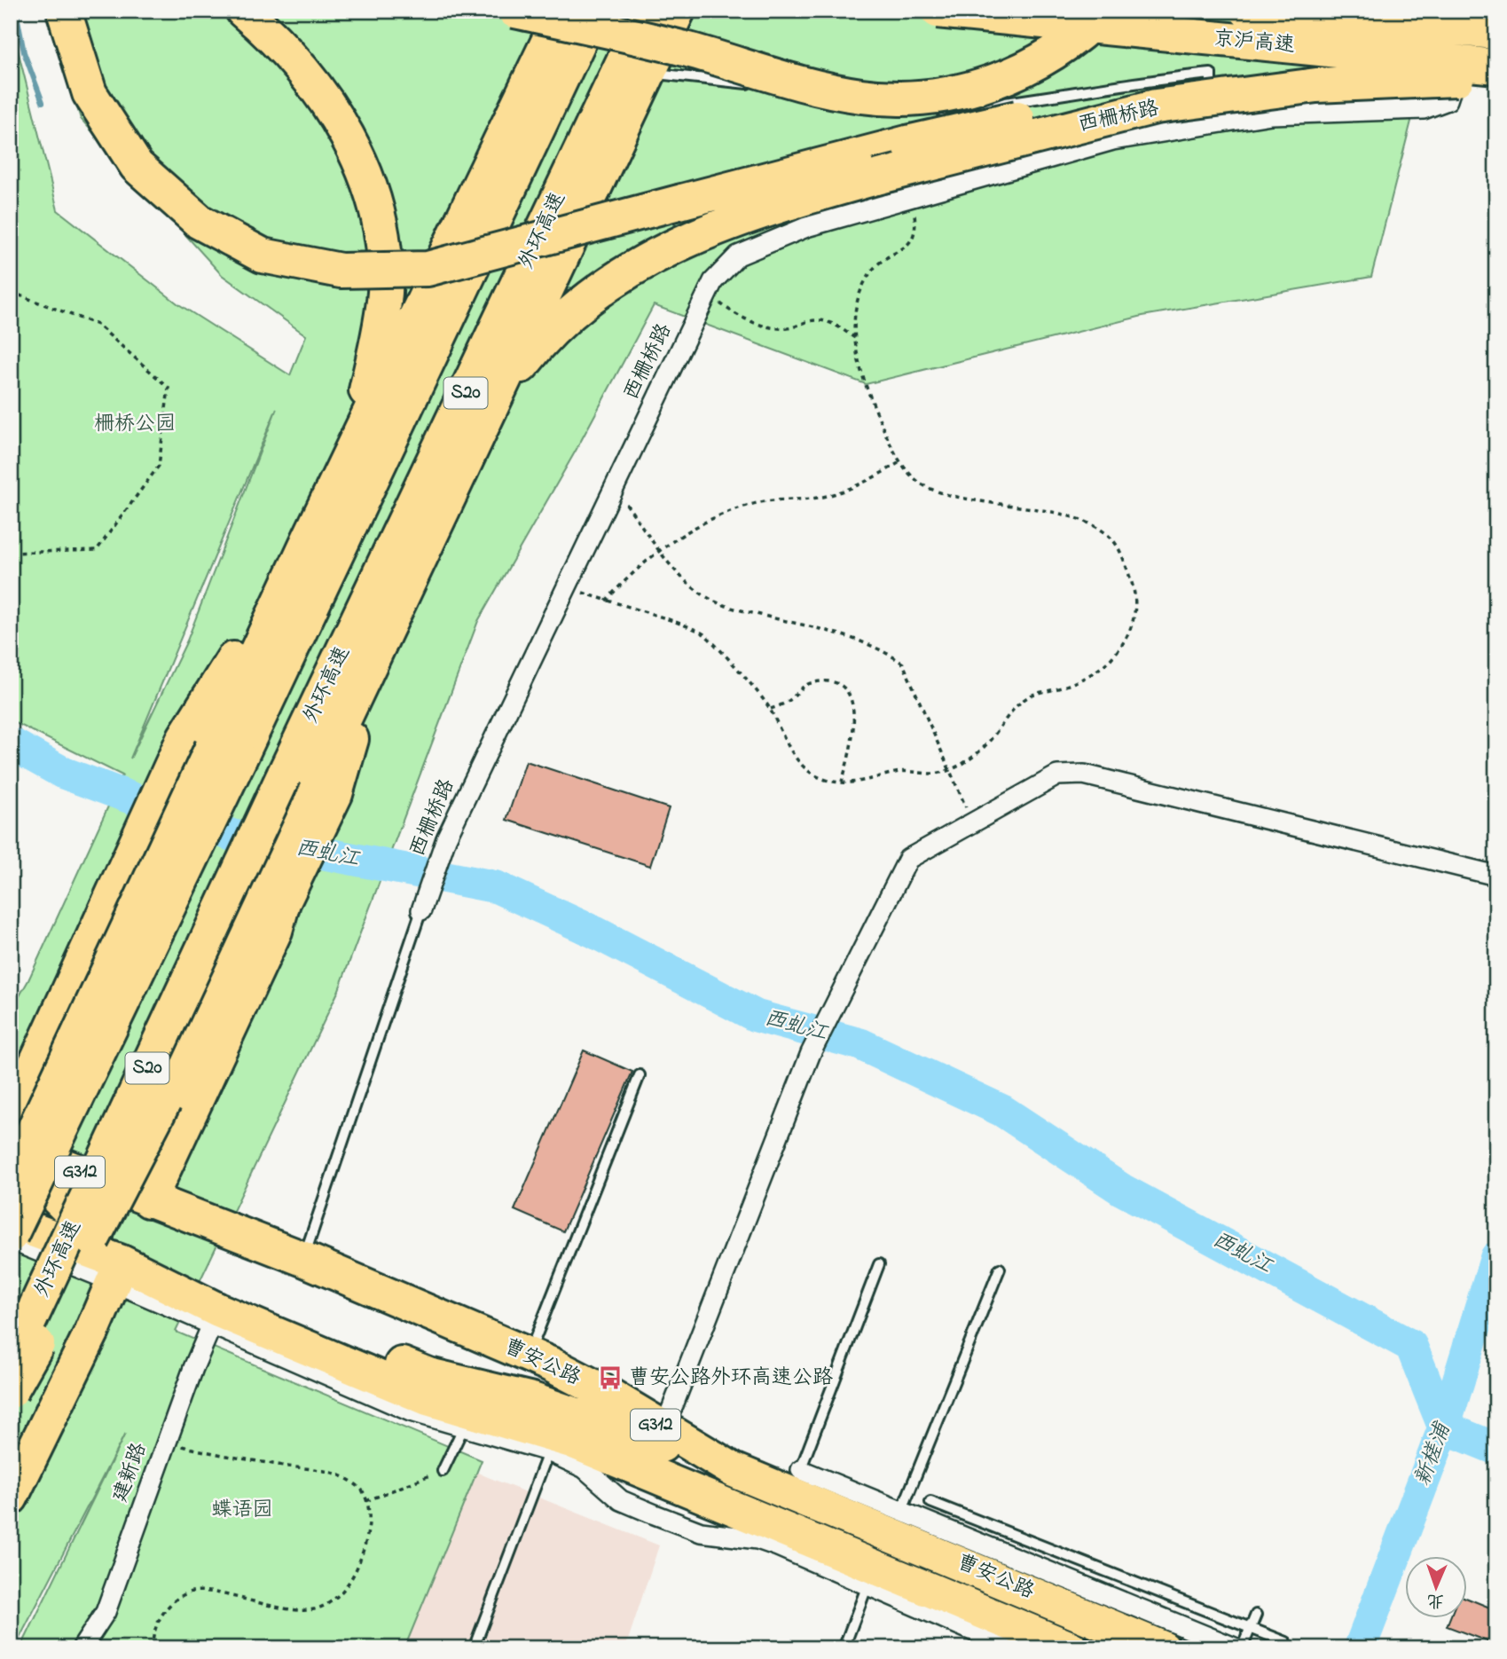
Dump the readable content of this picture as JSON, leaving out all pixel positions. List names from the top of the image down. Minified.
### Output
{"streets":{"highway":["京沪高速","外环高速","S20","G312","曹安公路"],"street":["西栅桥路","建新路"]},"crossings":[["西栅桥路","曹安公路"],["曹安公路","建新路"]],"water":["西虬江","新槎浦"],"parks":["栅桥公园","蝶语园"],"places":{"bus stop":["曹安公路外环高速公路"]},"north":"bottom"}
